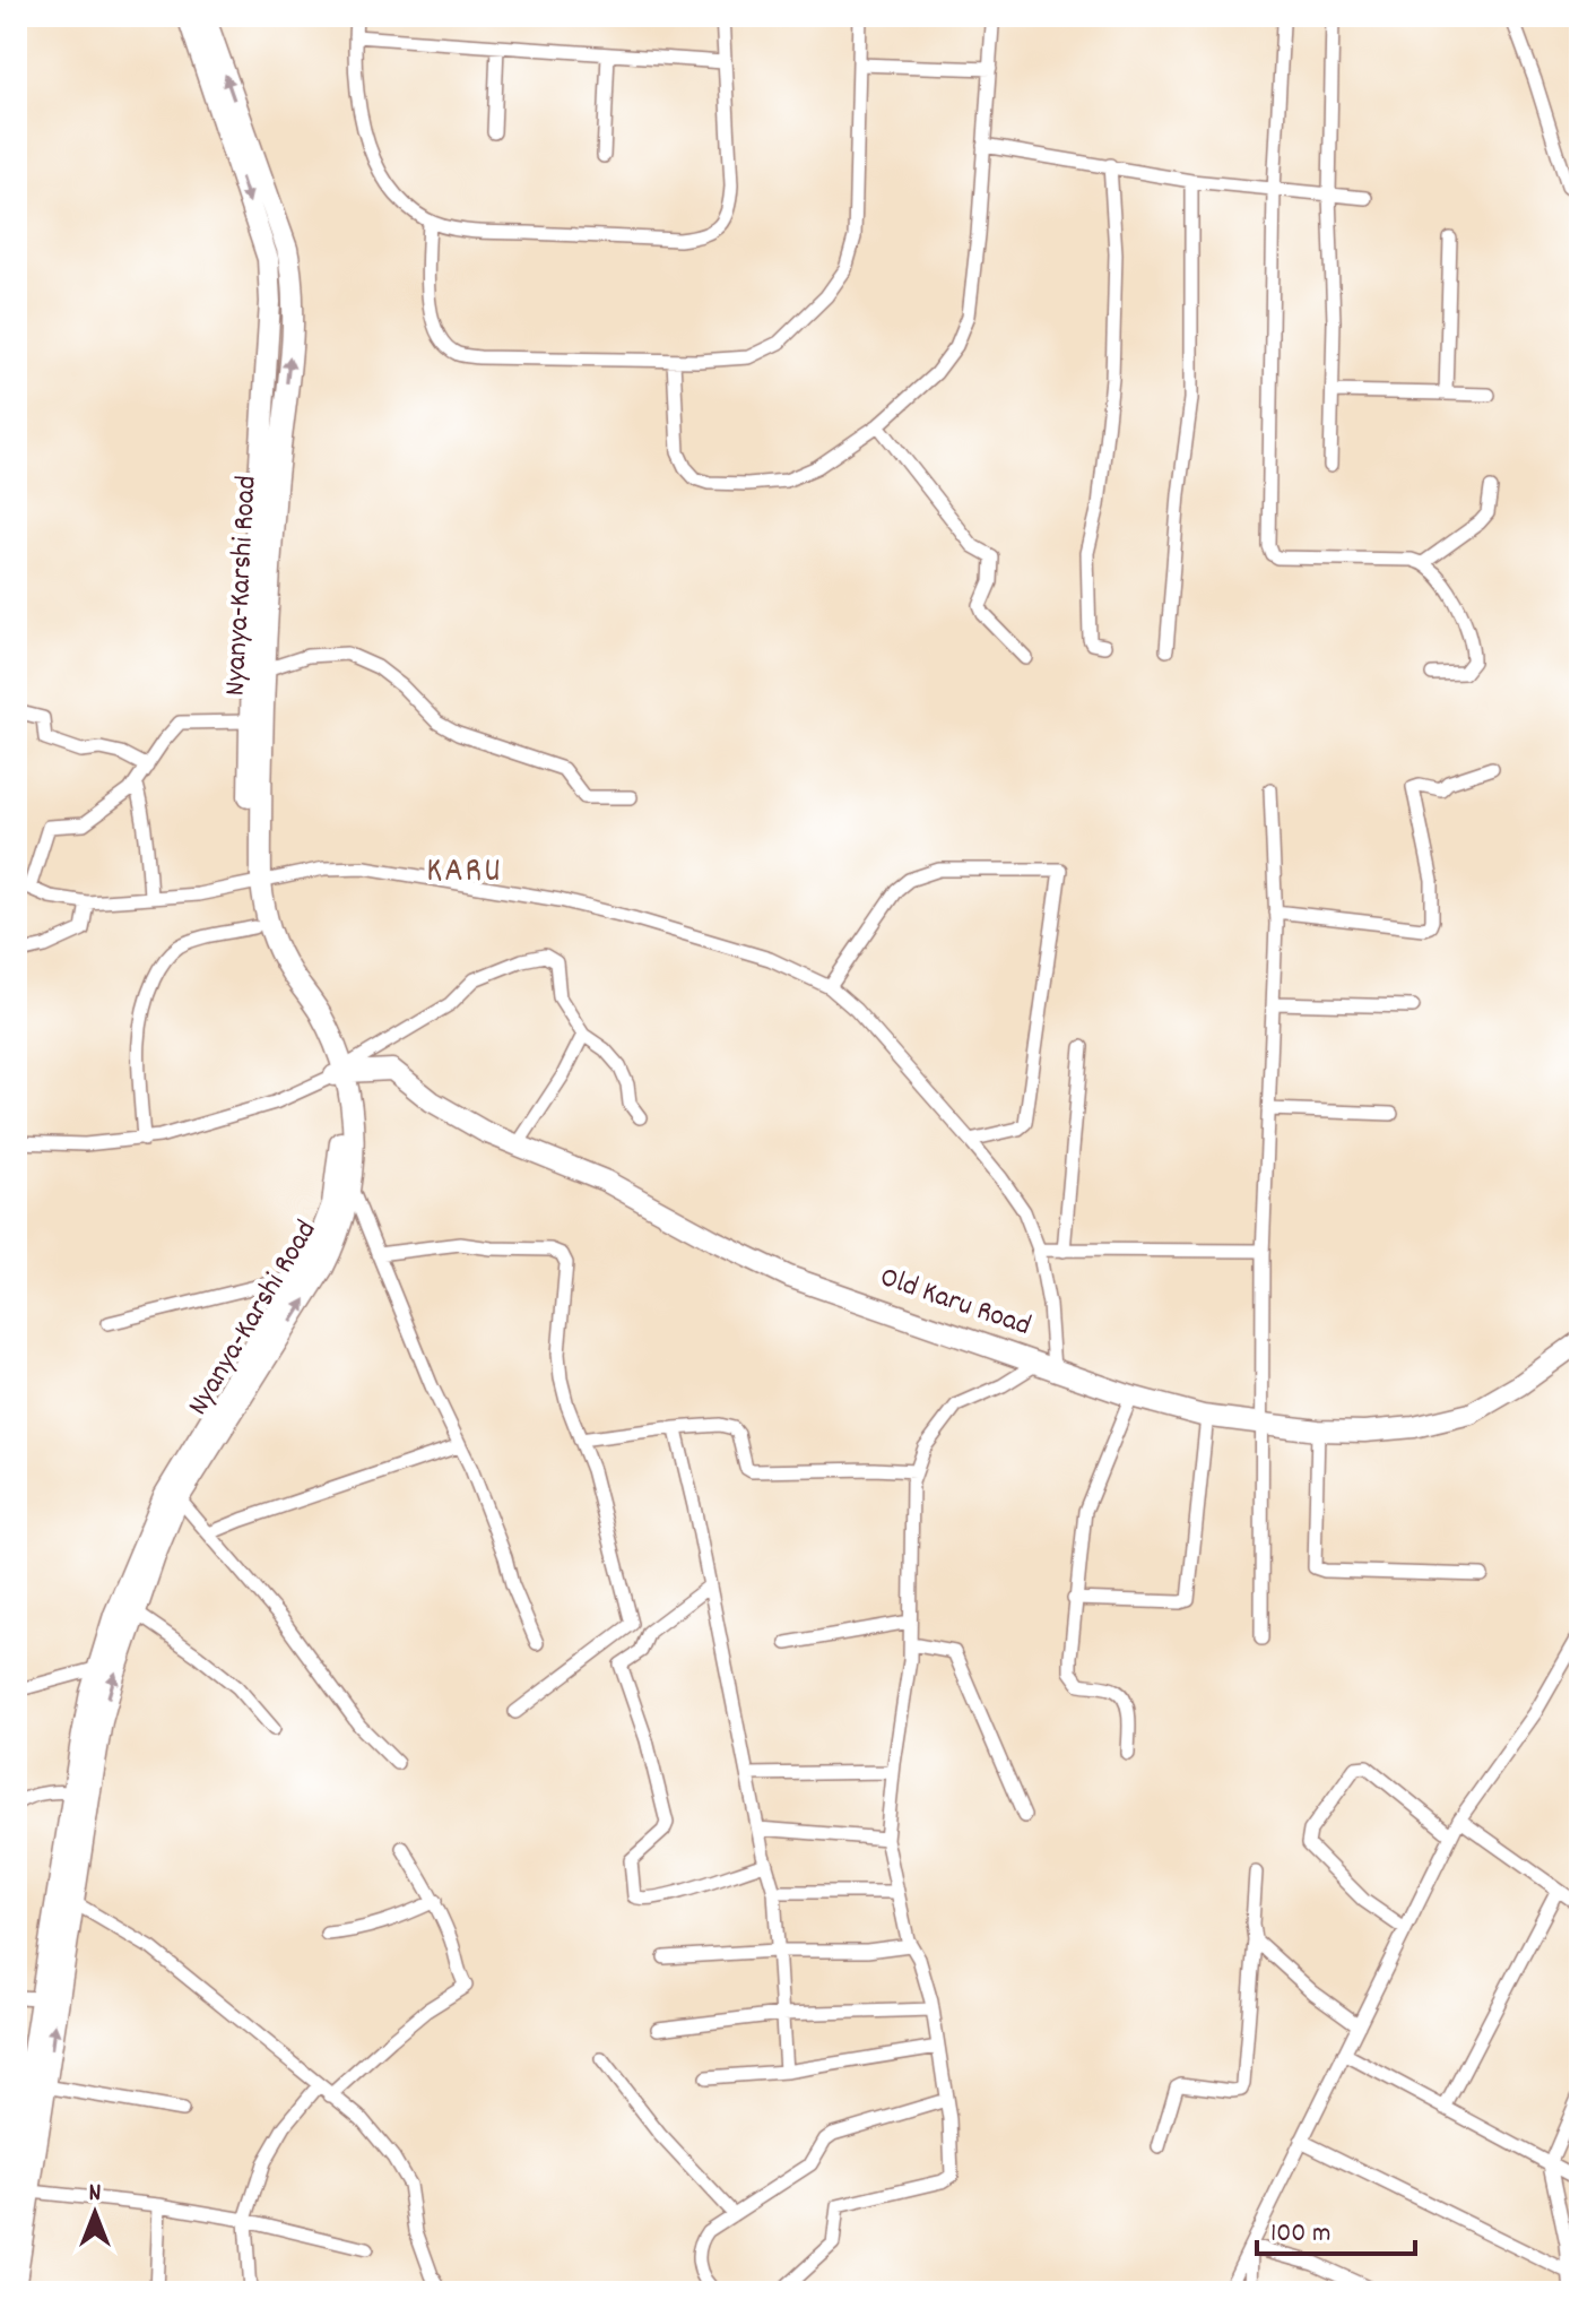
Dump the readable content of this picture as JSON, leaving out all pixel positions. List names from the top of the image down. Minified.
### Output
{"streets":{"main road":["Nyanya-Karshi Road","Old Karu Road"]},"crossings":[["Nyanya-Karshi Road","Old Karu Road"]],"districts":["KARU"],"scale_bar":"100 m","north":"top"}
